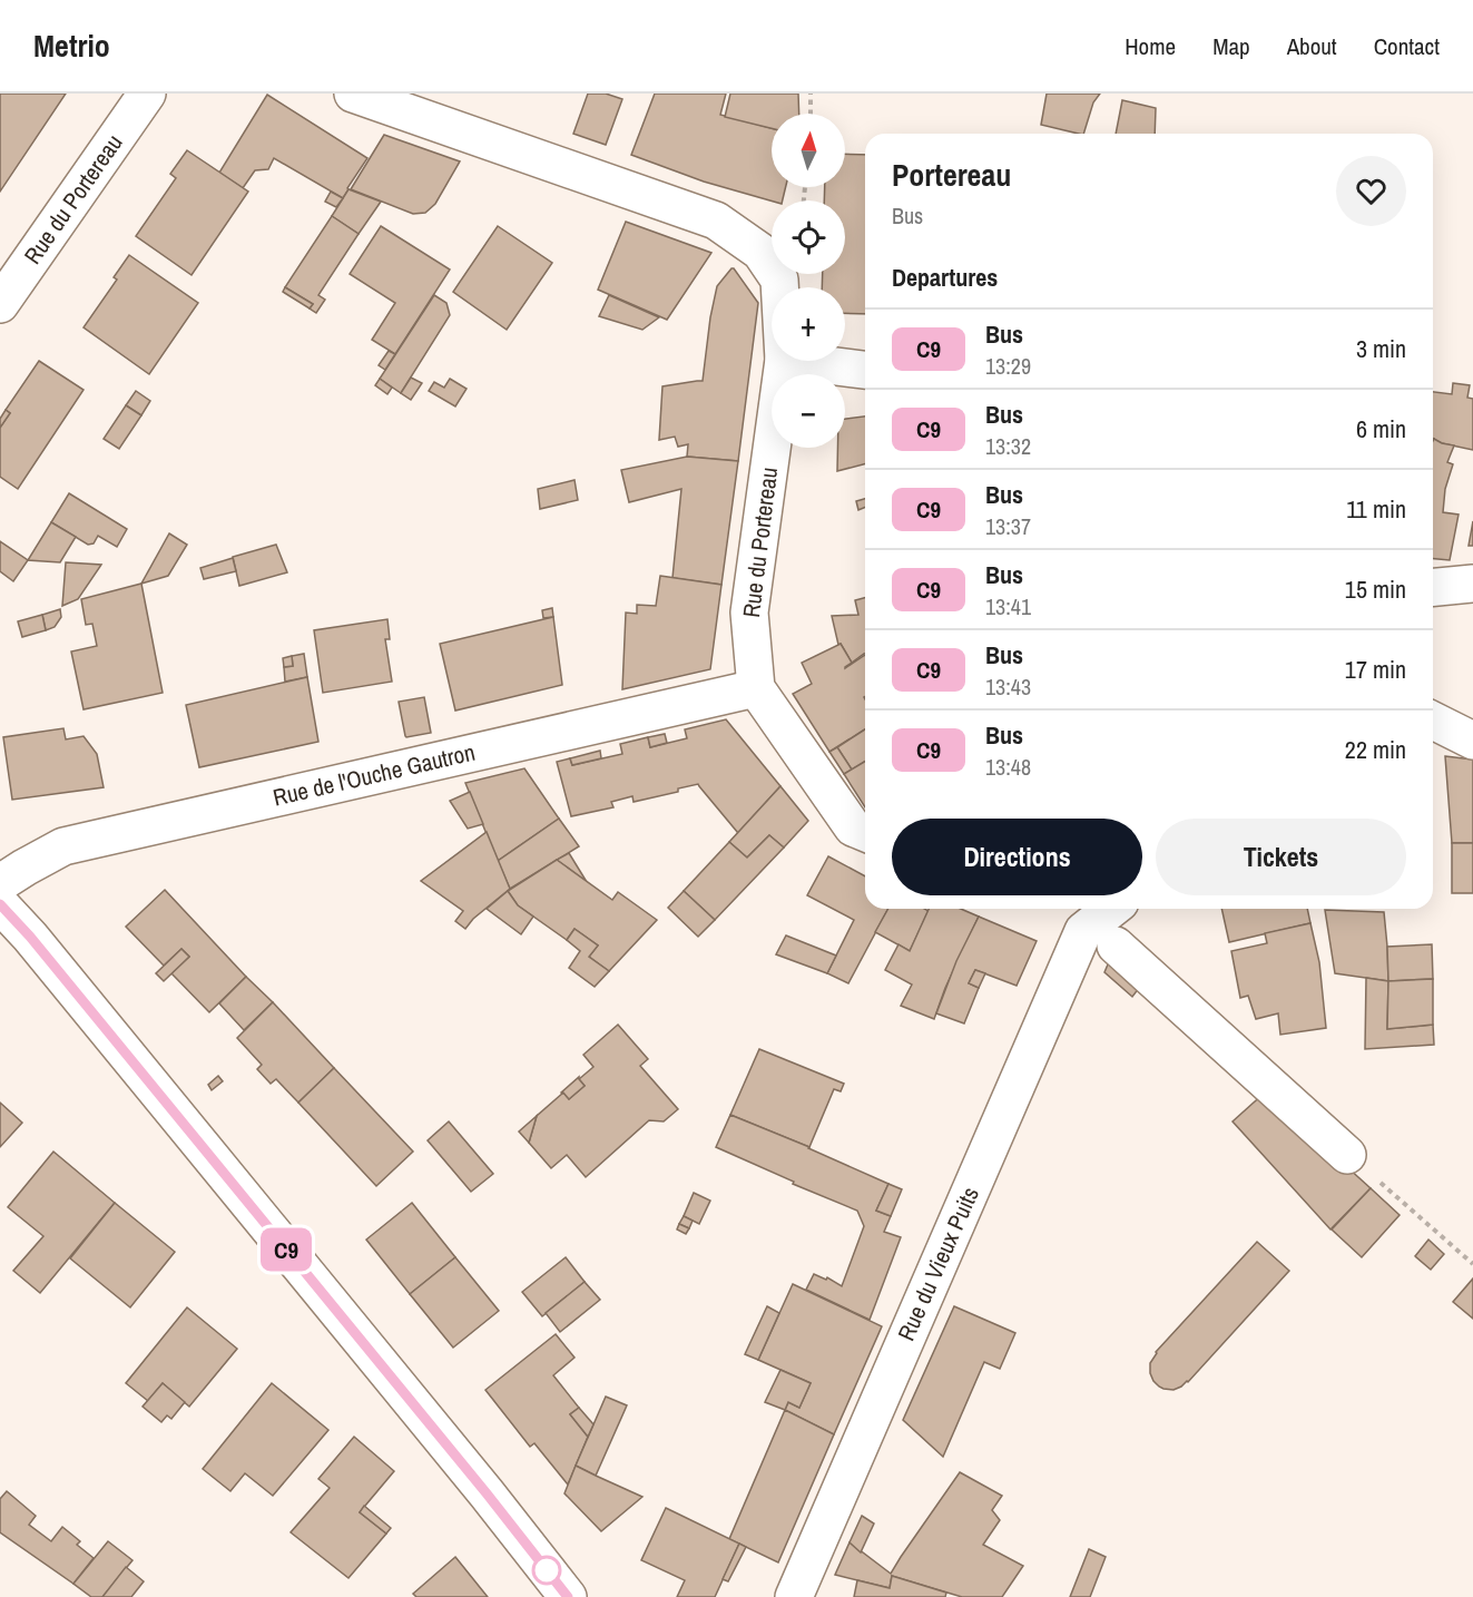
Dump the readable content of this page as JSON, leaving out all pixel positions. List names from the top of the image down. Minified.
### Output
{"streets":{"street":["Rue du Portereau","Rue de l'Ouche Gautron","Rue du Vieux Puits"]},"crossings":[["Rue du Portereau","Rue de l'Ouche Gautron"]],"lines":["bus line C9"],"north":"top","page":{"header":"Metrio","nav":["Home","Map","About","Contact"],"on_map":"C9","map_buttons":["+","−"],"heading":[["Portereau","Bus"],"Departures"],"list":[{"mark":"C9","name":"Bus","note":"13:29","value":"3 min"},{"mark":"C9","name":"Bus","note":"13:32","value":"6 min"},{"mark":"C9","name":"Bus","note":"13:37","value":"11 min"},{"mark":"C9","name":"Bus","note":"13:41","value":"15 min"},{"mark":"C9","name":"Bus","note":"13:43","value":"17 min"},{"mark":"C9","name":"Bus","note":"13:48","value":"22 min"}],"buttons":["Directions","Tickets"]}}
